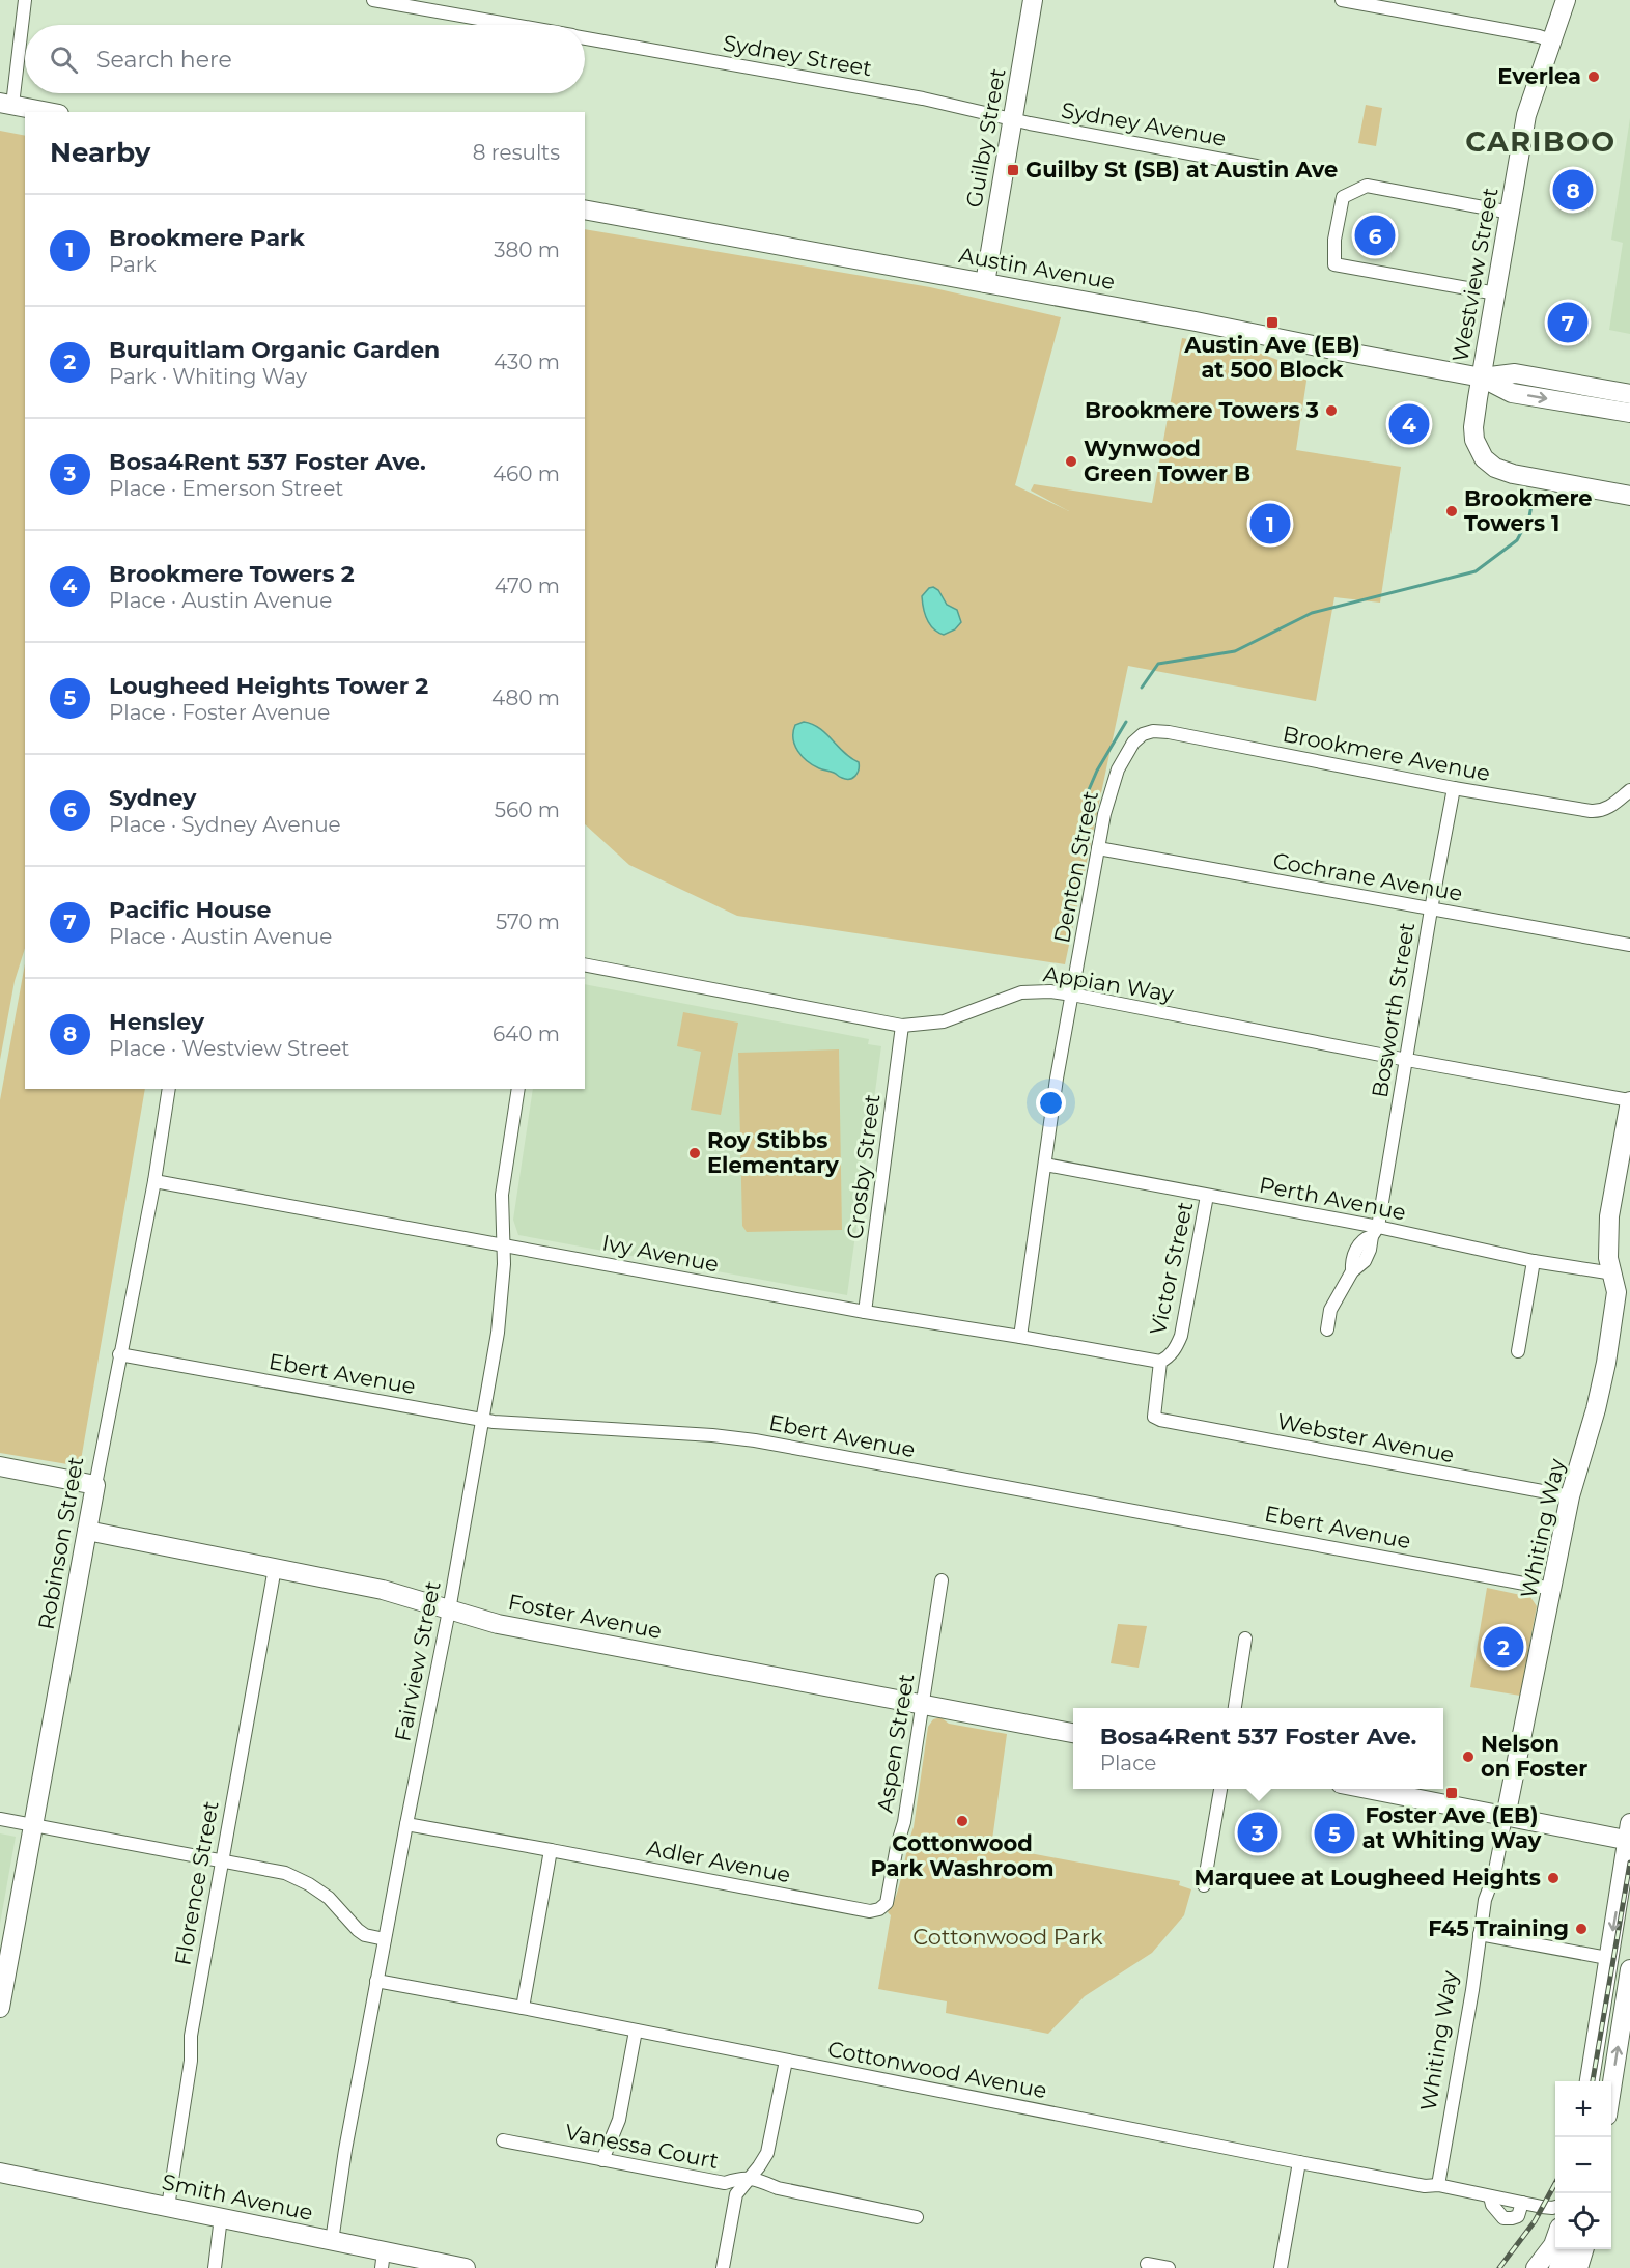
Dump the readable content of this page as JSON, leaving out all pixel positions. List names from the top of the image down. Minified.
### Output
{"streets":{"street":["Sydney Street","Sydney Avenue","Guilby Street","Austin Avenue","Westview Street","Brookmere Avenue","Denton Street","Cochrane Avenue","Appian Way","Bosworth Street","Crosby Street","Perth Avenue","Ivy Avenue","Victor Street","Ebert Avenue","Webster Avenue","Whiting Way","Robinson Street","Foster Avenue","Fairview Street","Aspen Street","Adler Avenue","Florence Street","Cottonwood Avenue","Vanessa Court","Smith Avenue"]},"crossings":[["Sydney Street","Sydney Avenue"],["Sydney Street","Guilby Street"],["Sydney Avenue","Guilby Street"],["Guilby Street","Austin Avenue"],["Austin Avenue","Westview Street"],["Brookmere Avenue","Denton Street"],["Brookmere Avenue","Bosworth Street"],["Denton Street","Cochrane Avenue"],["Denton Street","Appian Way"],["Denton Street","Perth Avenue"],["Denton Street","Ivy Avenue"],["Cochrane Avenue","Bosworth Street"],["Appian Way","Bosworth Street"],["Appian Way","Crosby Street"],["Appian Way","Whiting Way"],["Bosworth Street","Perth Avenue"],["Crosby Street","Ivy Avenue"],["Perth Avenue","Victor Street"],["Perth Avenue","Whiting Way"],["Ivy Avenue","Victor Street"],["Ivy Avenue","Robinson Street"],["Ivy Avenue","Fairview Street"],["Victor Street","Webster Avenue"],["Ebert Avenue","Whiting Way"],["Ebert Avenue","Robinson Street"],["Ebert Avenue","Fairview Street"],["Webster Avenue","Whiting Way"],["Whiting Way","Cottonwood Avenue"],["Robinson Street","Foster Avenue"],["Foster Avenue","Fairview Street"],["Foster Avenue","Aspen Street"],["Foster Avenue","Florence Street"],["Fairview Street","Adler Avenue"],["Fairview Street","Cottonwood Avenue"],["Fairview Street","Smith Avenue"],["Aspen Street","Adler Avenue"],["Florence Street","Smith Avenue"]],"districts":["CARIBOO"],"parks":["Cottonwood Park"],"places":{"other":["Everlea","Brookmere Towers 3","Wynwood Green Tower B","Brookmere Towers 1","Roy Stibbs Elementary","Nelson on Foster","Cottonwood Park Washroom","Marquee at Lougheed Heights","F45 Training"],"transit":["Guilby St (SB) at Austin Ave","Austin Ave (EB) at 500 Block","Foster Ave (EB) at Whiting Way"]},"page":{"search":"Search here","heading":["Nearby","8 results"],"pins":["8","6","7","4","1","2","3","5"],"list":[{"mark":"1","name":"Brookmere Park","note":"Park","value":"380 m"},{"mark":"2","name":"Burquitlam Organic Garden","note":"Park · Whiting Way","value":"430 m"},{"mark":"3","name":"Bosa4Rent 537 Foster Ave.","note":"Place · Emerson Street","value":"460 m"},{"mark":"4","name":"Brookmere Towers 2","note":"Place · Austin Avenue","value":"470 m"},{"mark":"5","name":"Lougheed Heights Tower 2","note":"Place · Foster Avenue","value":"480 m"},{"mark":"6","name":"Sydney","note":"Place · Sydney Avenue","value":"560 m"},{"mark":"7","name":"Pacific House","note":"Place · Austin Avenue","value":"570 m"},{"mark":"8","name":"Hensley","note":"Place · Westview Street","value":"640 m"}],"popup":["Bosa4Rent 537 Foster Ave.","Place"],"map_buttons":["+","−"]}}
